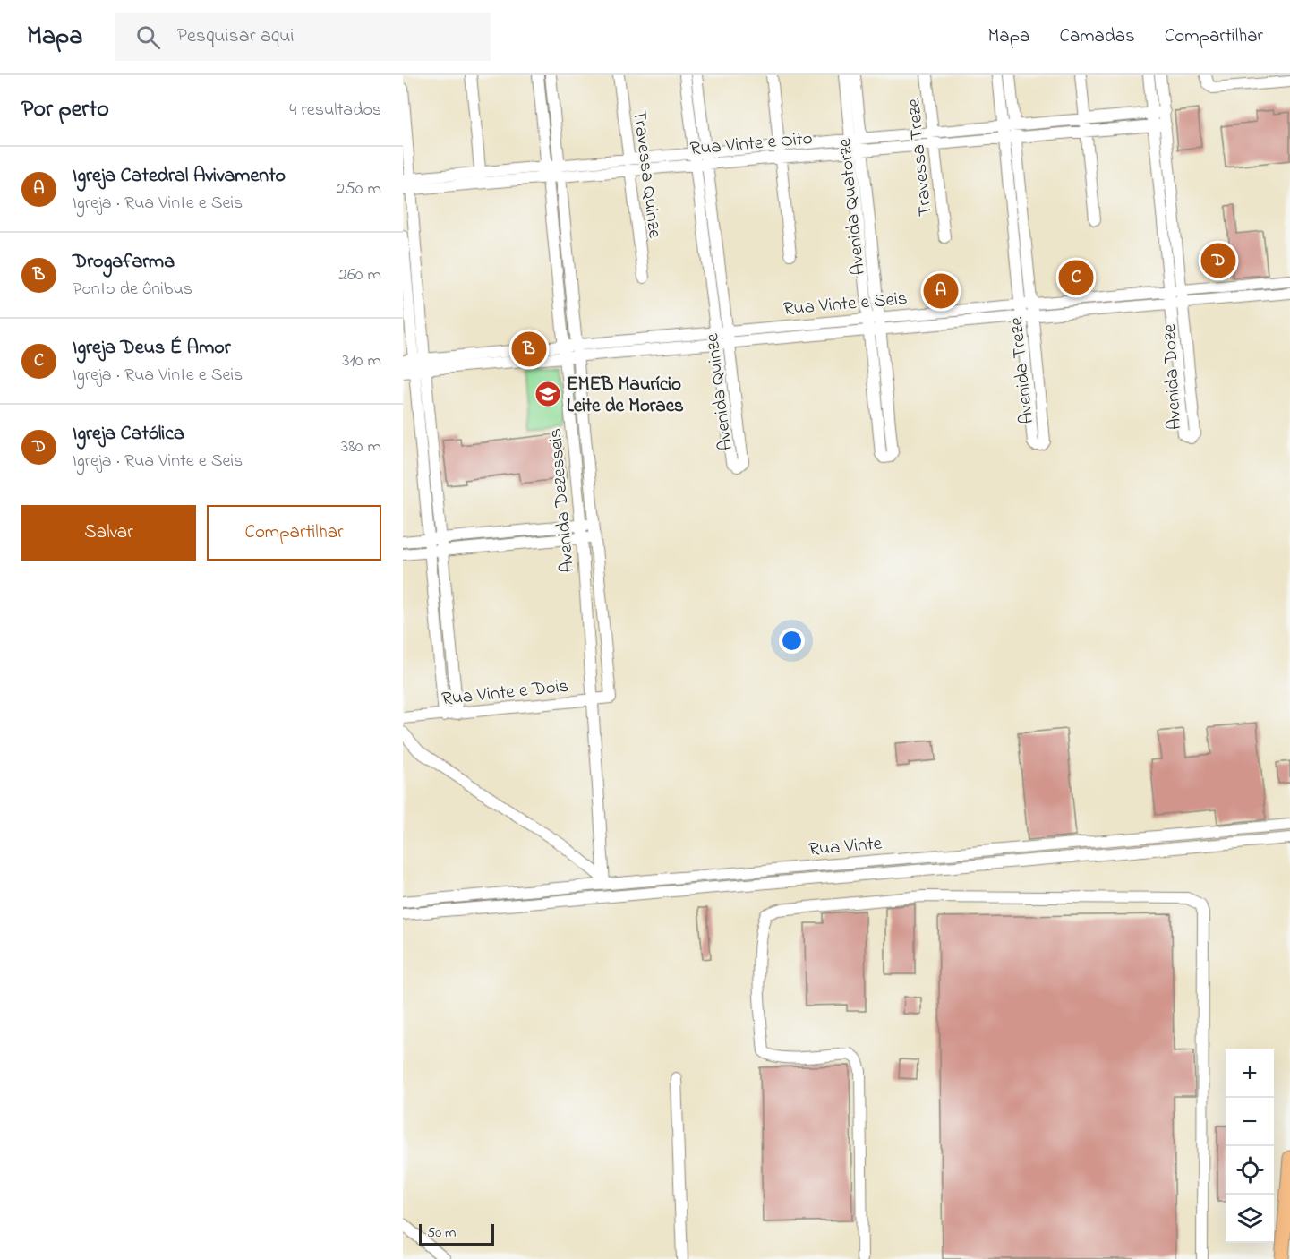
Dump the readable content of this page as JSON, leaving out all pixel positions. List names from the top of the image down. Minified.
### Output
{"streets":{"street":["Rua Vinte e Oito","Travessa Treze","Travessa Quinze","Avenida Quatorze","Rua Vinte e Seis","Avenida Treze","Avenida Doze","Avenida Quinze","Avenida Dezesseis","Rua Vinte e Dois","Rua Vinte"]},"crossings":[["Rua Vinte e Oito","Travessa Treze"],["Rua Vinte e Oito","Travessa Quinze"],["Rua Vinte e Oito","Avenida Quatorze"],["Rua Vinte e Oito","Avenida Treze"],["Rua Vinte e Oito","Avenida Doze"],["Rua Vinte e Oito","Avenida Quinze"],["Rua Vinte e Oito","Avenida Dezesseis"],["Avenida Quatorze","Rua Vinte e Seis"],["Rua Vinte e Seis","Avenida Treze"],["Rua Vinte e Seis","Avenida Doze"],["Rua Vinte e Seis","Avenida Quinze"],["Rua Vinte e Seis","Avenida Dezesseis"],["Avenida Dezesseis","Rua Vinte e Dois"],["Avenida Dezesseis","Rua Vinte"]],"places":{"school or university":["EMEB Maurício Leite de Moraes"]},"scale_bar":"50 m","page":{"header":"Mapa","search":"Pesquisar aqui","nav":["Mapa","Camadas","Compartilhar"],"heading":["Por perto","4 resultados"],"list":[{"mark":"A","name":"Igreja Catedral Avivamento","note":"Igreja · Rua Vinte e Seis","value":"250 m"},{"mark":"B","name":"Drogafarma","note":"Ponto de ônibus","value":"260 m"},{"mark":"C","name":"Igreja Deus É Amor","note":"Igreja · Rua Vinte e Seis","value":"310 m"},{"mark":"D","name":"Igreja Católica","note":"Igreja · Rua Vinte e Seis","value":"380 m"}],"pins":["D","C","A","B"],"buttons":["Salvar","Compartilhar"],"map_buttons":["+","−"],"scale":"50 m"}}
